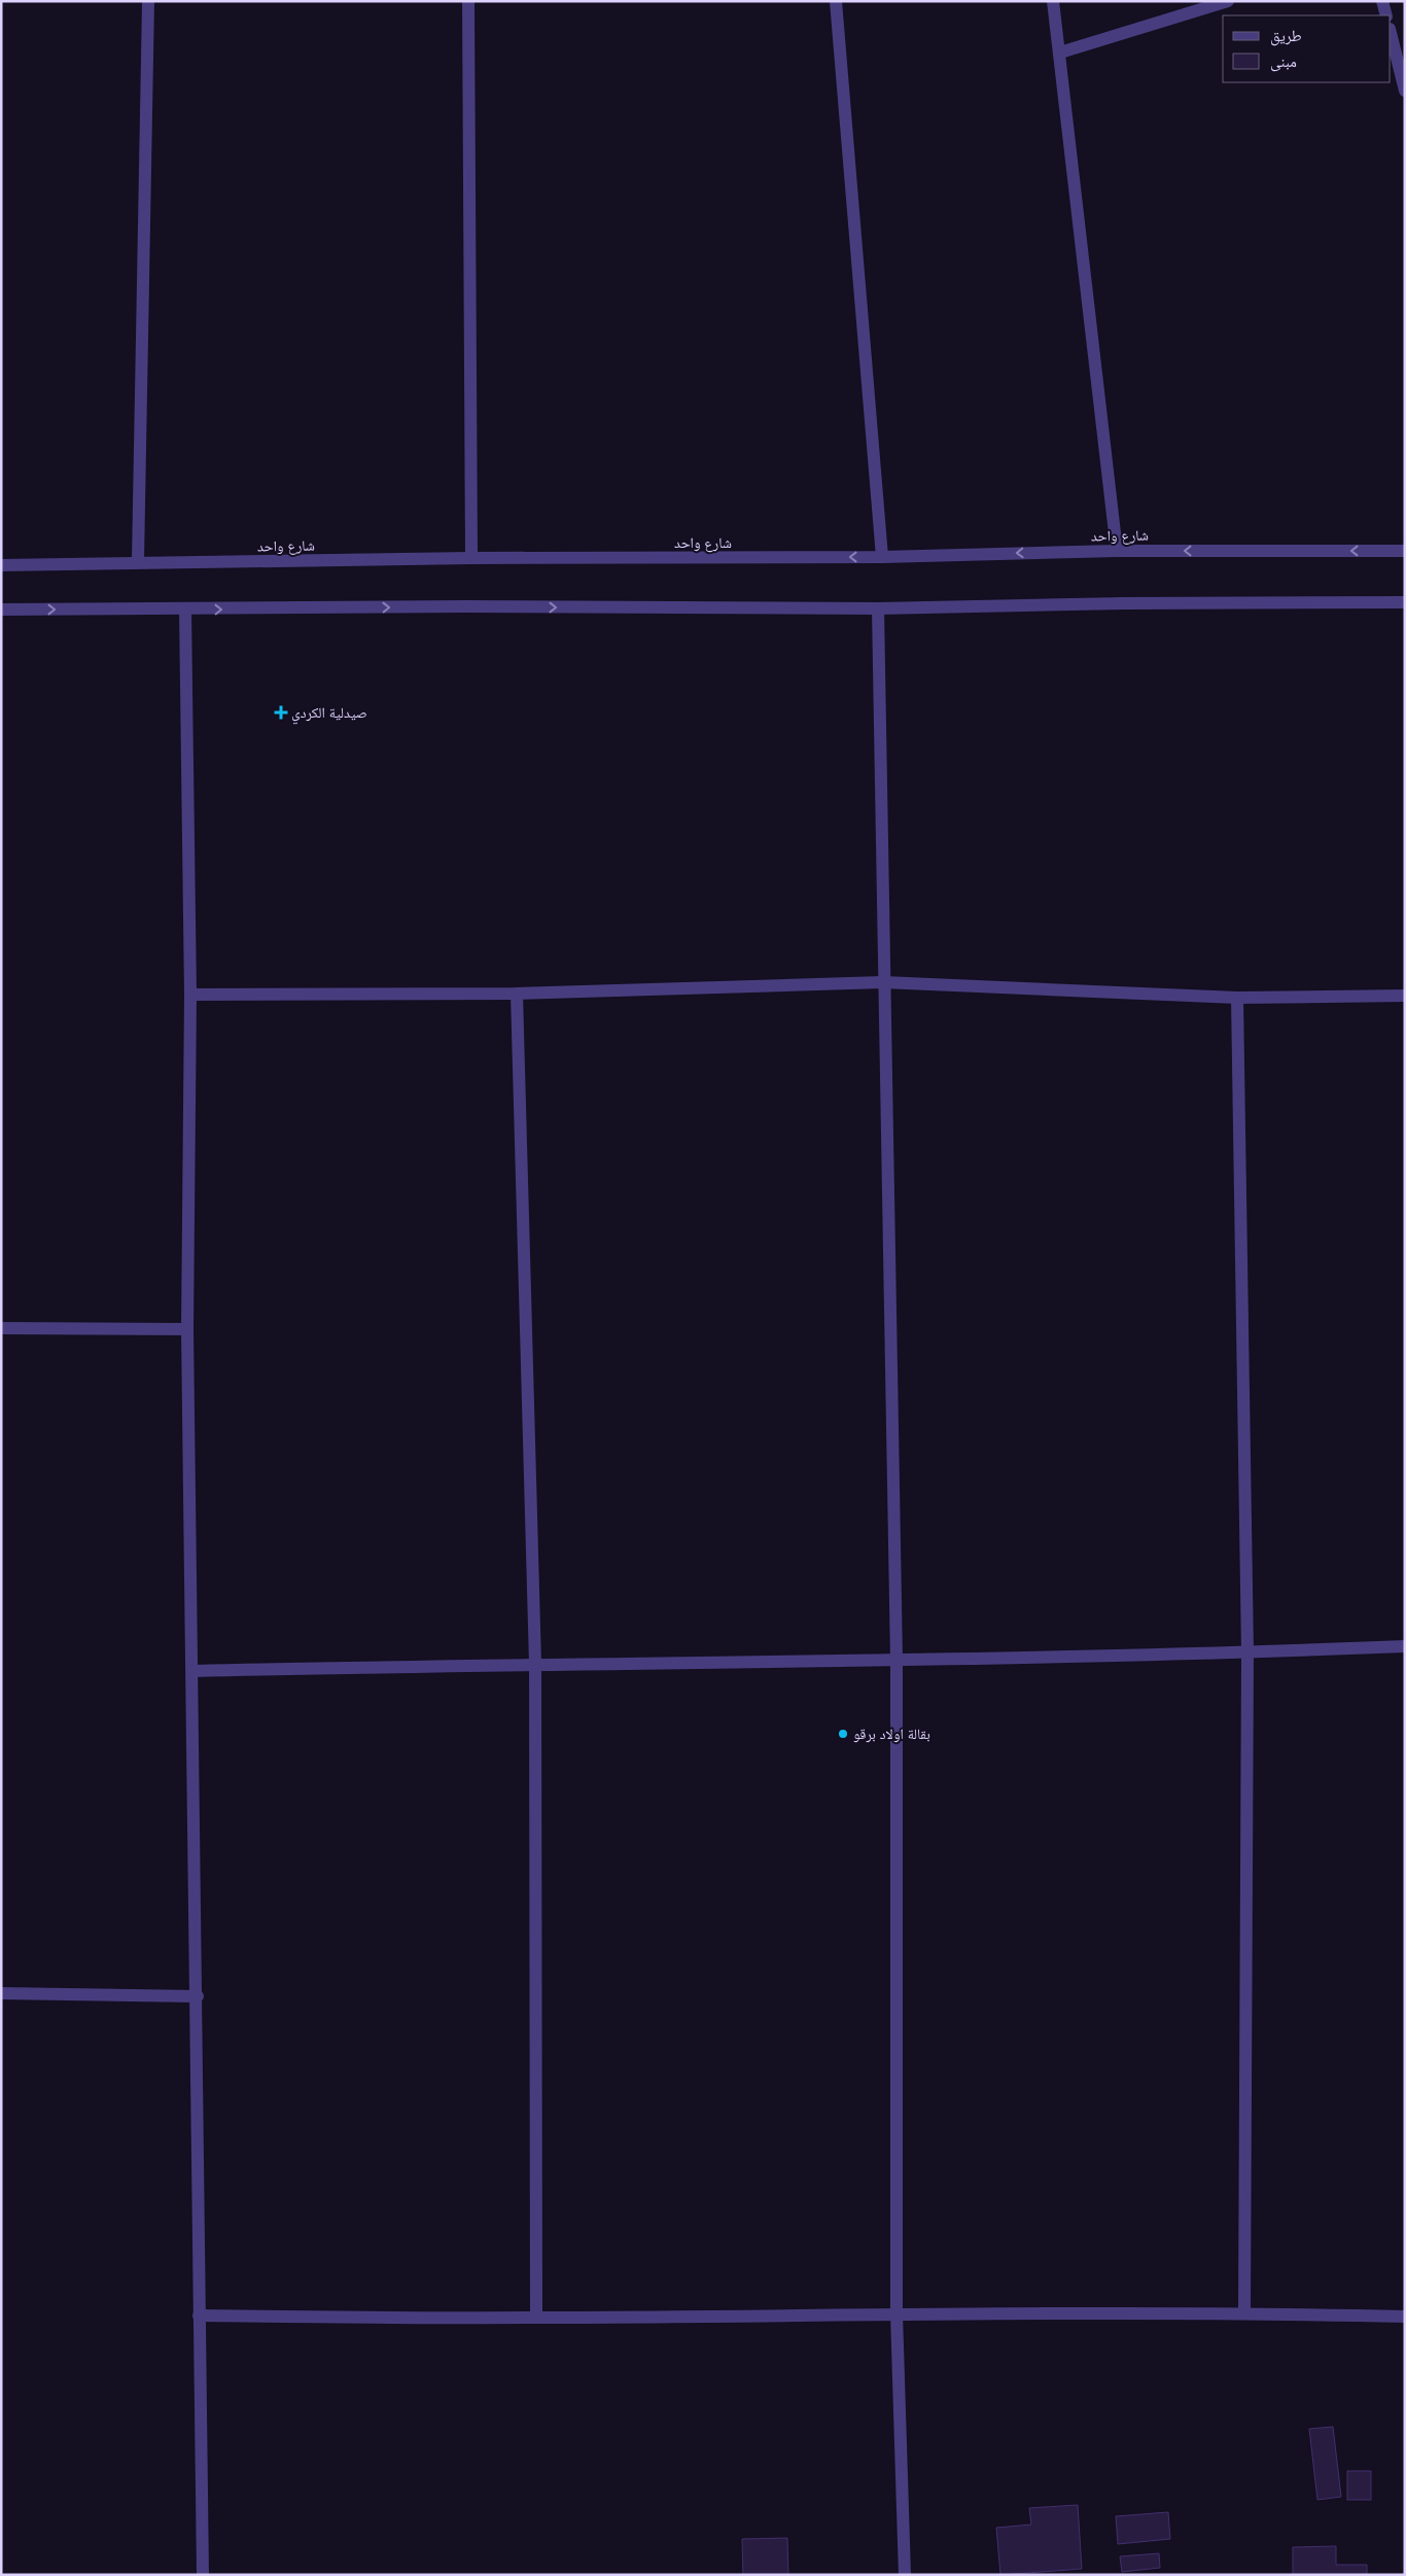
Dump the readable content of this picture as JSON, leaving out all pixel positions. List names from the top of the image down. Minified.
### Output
{"streets":{"street":["شارع واحد"]},"places":{"health":["صيدلية الكردي"],"other":["بقالة اولاد برقو"]},"legend":["طريق","مبنى"]}
